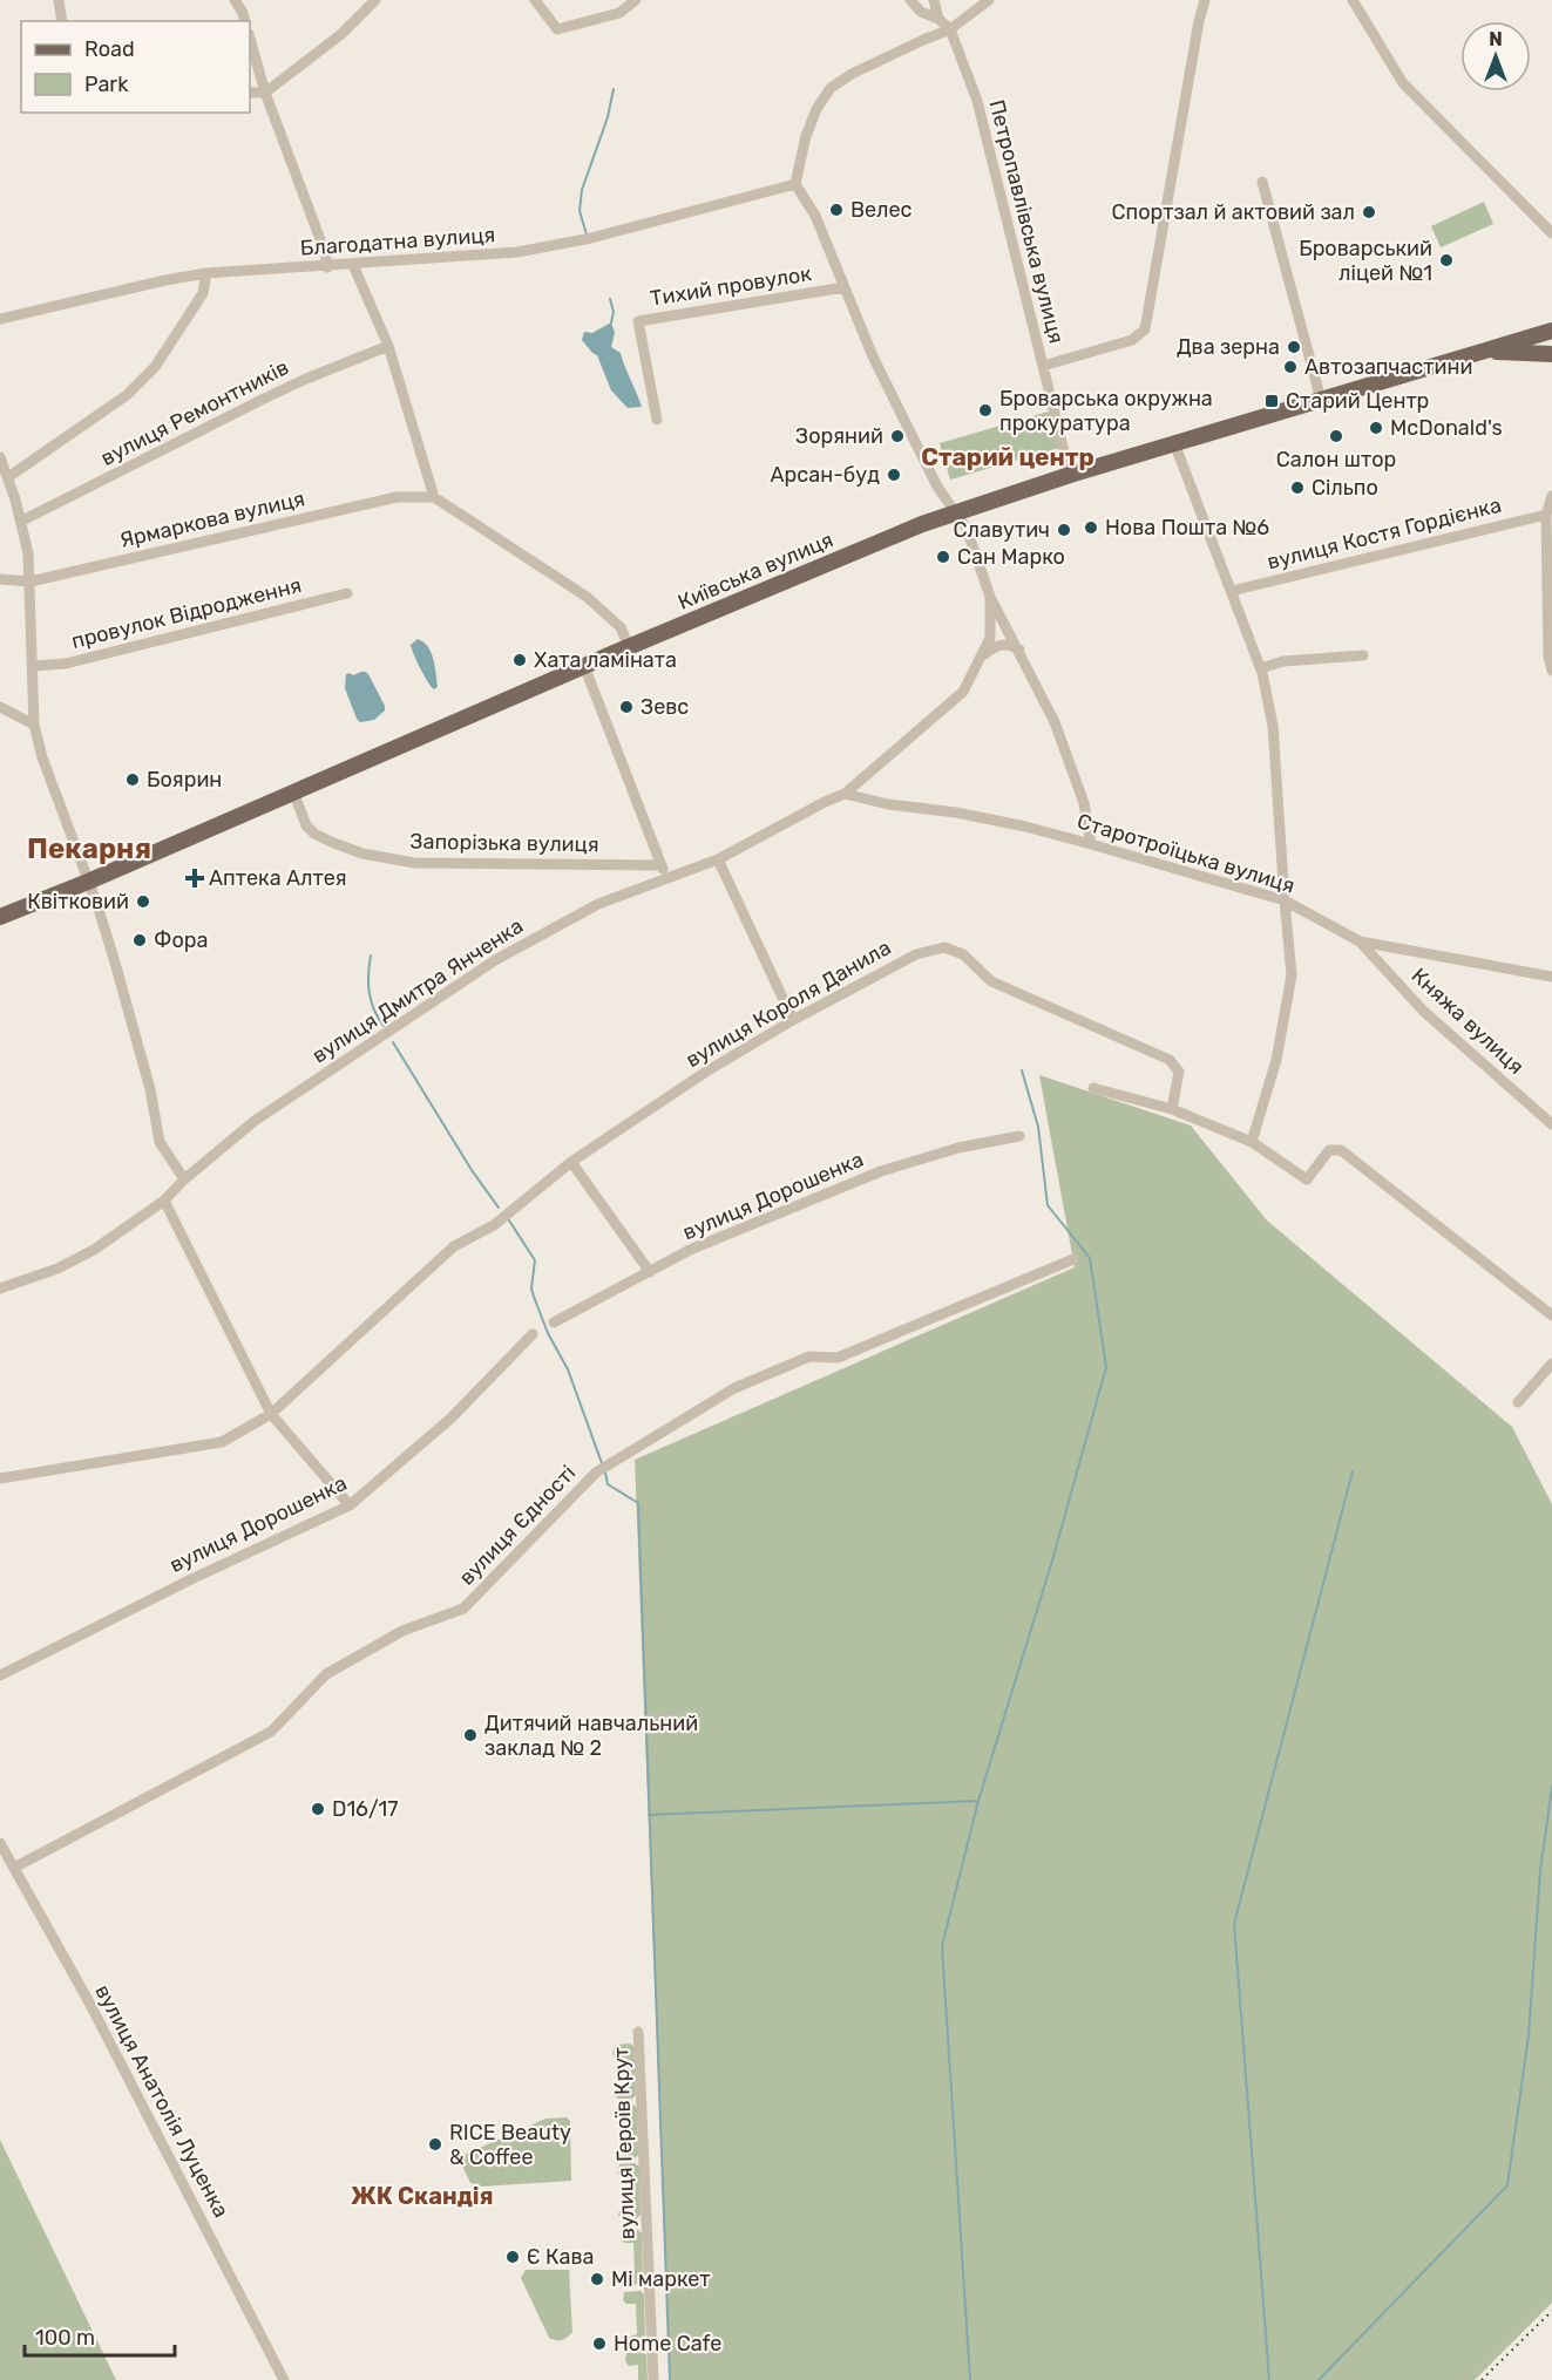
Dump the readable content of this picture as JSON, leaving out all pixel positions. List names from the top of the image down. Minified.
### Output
{"streets":{"main road":["Київська вулиця"],"street":["Петропавлівська вулиця","Благодатна вулиця","Тихий провулок","вулиця Ремонтників","Ярмаркова вулиця","вулиця Костя Гордієнка","провулок Відродження","Запорізька вулиця","Старотроїцька вулиця","вулиця Дмитра Янченка","вулиця Короля Данила","Княжа вулиця","вулиця Дорошенка","вулиця Єдності","вулиця Анатолія Луценка","вулиця Героїв Крут"]},"crossings":[["Петропавлівська вулиця","Київська вулиця"],["Київська вулиця","Запорізька вулиця"],["Старотроїцька вулиця","вулиця Дмитра Янченка"],["Старотроїцька вулиця","Княжа вулиця"],["вулиця Єдності","вулиця Анатолія Луценка"]],"districts":["Старий центр","Пекарня","ЖК Скандія"],"places":{"other":["Велес","Спортзал й актовий зал","Броварський ліцей №1","Два зерна","Автозапчастини","Броварська окружна прокуратура","McDonald's","Зоряний","Салон штор","Арсан-буд","Сільпо","Нова Пошта №6","Славутич","Сан Марко","Хата ламіната","Зевс","Боярин","Квітковий","Фора","Дитячий навчальний заклад № 2","D16/17","RICE Beauty & Coffee","Є Кава","Мі маркет","Home Cafe"],"transit":["Старий Центр"],"health":["Аптека Алтея"]},"legend":["Road","Park"],"scale_bar":"100 m","north":"top"}
